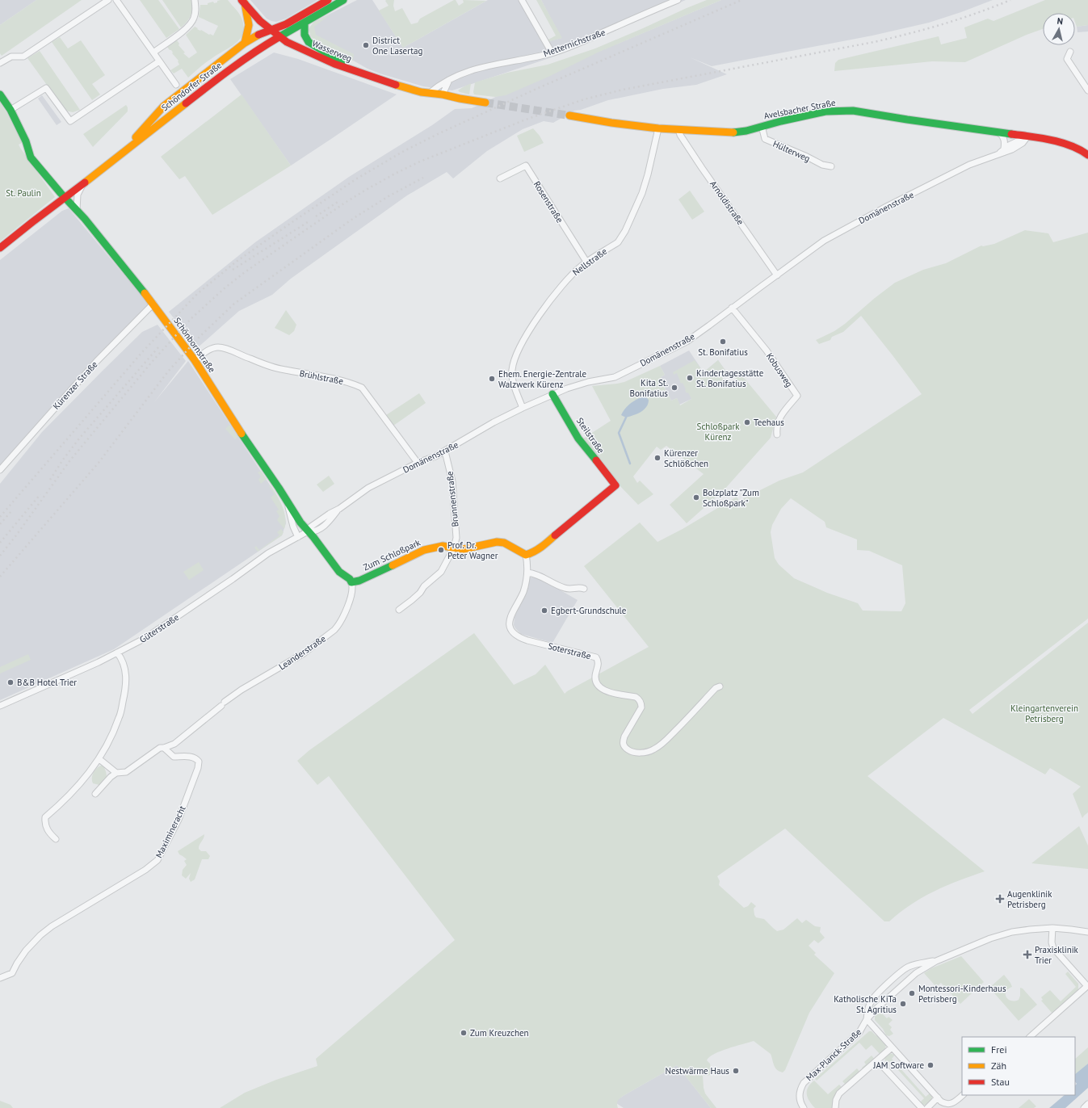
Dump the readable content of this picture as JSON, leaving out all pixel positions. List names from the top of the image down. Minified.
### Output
{"streets":{"main road":["Wasserweg","Schöndorfer Straße","Avelsbacher Straße","Schönbornstraße","Steilstraße","Zum Schloßpark"],"street":["Metternichstraße","Hülterweg","Rosenstraße","Arnoldistraße","Domänenstraße","Nellstraße","Kobusweg","Brühlstraße","Kürenzer Straße","Brunnenstraße","Güterstraße","Soterstraße","Leanderstraße","Maximineracht","Max-Planck-Straße"]},"crossings":[["Metternichstraße","Wasserweg"],["Wasserweg","Schöndorfer Straße"],["Schöndorfer Straße","Schönbornstraße"],["Avelsbacher Straße","Hülterweg"],["Avelsbacher Straße","Arnoldistraße"],["Avelsbacher Straße","Domänenstraße"],["Avelsbacher Straße","Nellstraße"],["Rosenstraße","Nellstraße"],["Arnoldistraße","Domänenstraße"],["Domänenstraße","Nellstraße"],["Domänenstraße","Schönbornstraße"],["Domänenstraße","Kobusweg"],["Domänenstraße","Brühlstraße"],["Domänenstraße","Steilstraße"],["Domänenstraße","Brunnenstraße"],["Domänenstraße","Güterstraße"],["Schönbornstraße","Brühlstraße"],["Schönbornstraße","Kürenzer Straße"],["Schönbornstraße","Güterstraße"],["Steilstraße","Zum Schloßpark"],["Steilstraße","Soterstraße"],["Brunnenstraße","Zum Schloßpark"],["Zum Schloßpark","Soterstraße"],["Zum Schloßpark","Leanderstraße"],["Leanderstraße","Maximineracht"]],"parks":["St. Paulin","Schloßpark Kürenz","Kleingartenverein Petrisberg"],"places":{"other":["District One Lasertag","St. Bonifatius","Kindertagesstätte St. Bonifatius","Ehem. Energie-Zentrale Walzwerk Kürenz","Kita St. Bonifatius","Teehaus","Kürenzer Schlößchen","Bolzplatz \"Zum Schloßpark\"","Prof. Dr. Peter Wagner","Egbert-Grundschule","B&B Hotel Trier","Montessori-Kinderhaus Petrisberg","Katholische KiTa St. Agritius","Zum Kreuzchen","JAM Software","Nestwärme Haus"],"health":["Augenklinik Petrisberg","Praxisklinik Trier"]},"legend":["Frei","Zäh","Stau"],"north":"top"}
